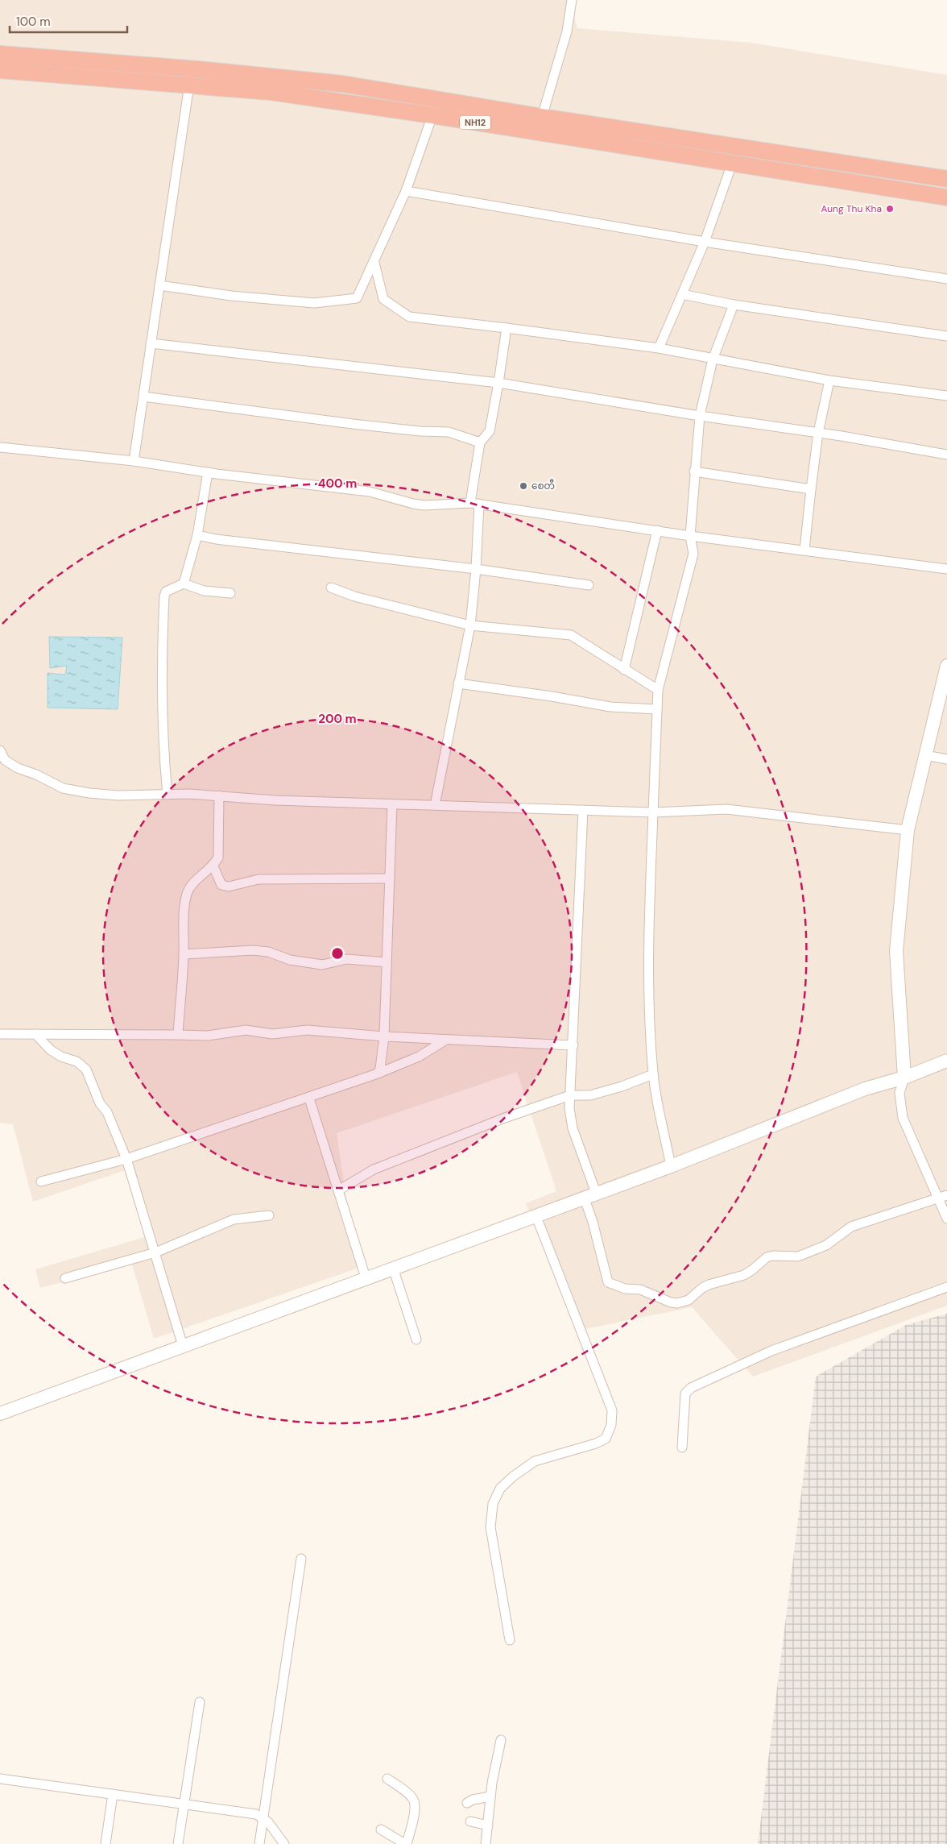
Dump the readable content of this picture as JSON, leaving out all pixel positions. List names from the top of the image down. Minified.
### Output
{"streets":{"highway":["NH12"]},"places":["Aung Thu Kha","စေတီ"],"scale_bar":"100 m","rings":["400 m","200 m"]}
